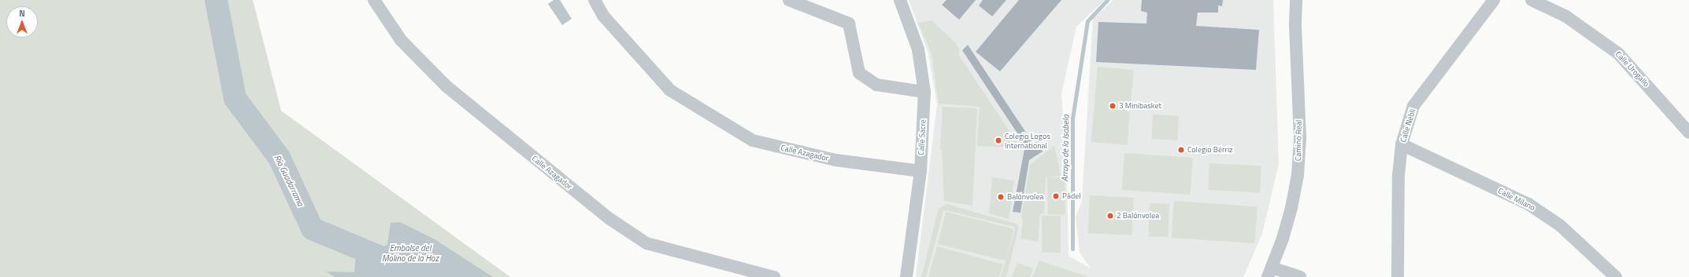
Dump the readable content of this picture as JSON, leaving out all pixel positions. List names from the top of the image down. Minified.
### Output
{"streets":{"street":["Calle Urogallo","Calle Nebli","Calle Sacre","Camino Real","Calle Azagador","Calle Milano"]},"crossings":[["Calle Nebli","Calle Milano"],["Calle Sacre","Calle Azagador"]],"water":["Arroyo de la Isabela","Río Guadarrama","Embalse del Molino de la Hoz"],"places":["3 Minibasket","Colegio Logos International","Colegio Bérriz","Pádel","Balónvolea","2 Balónvolea"],"north":"top"}
